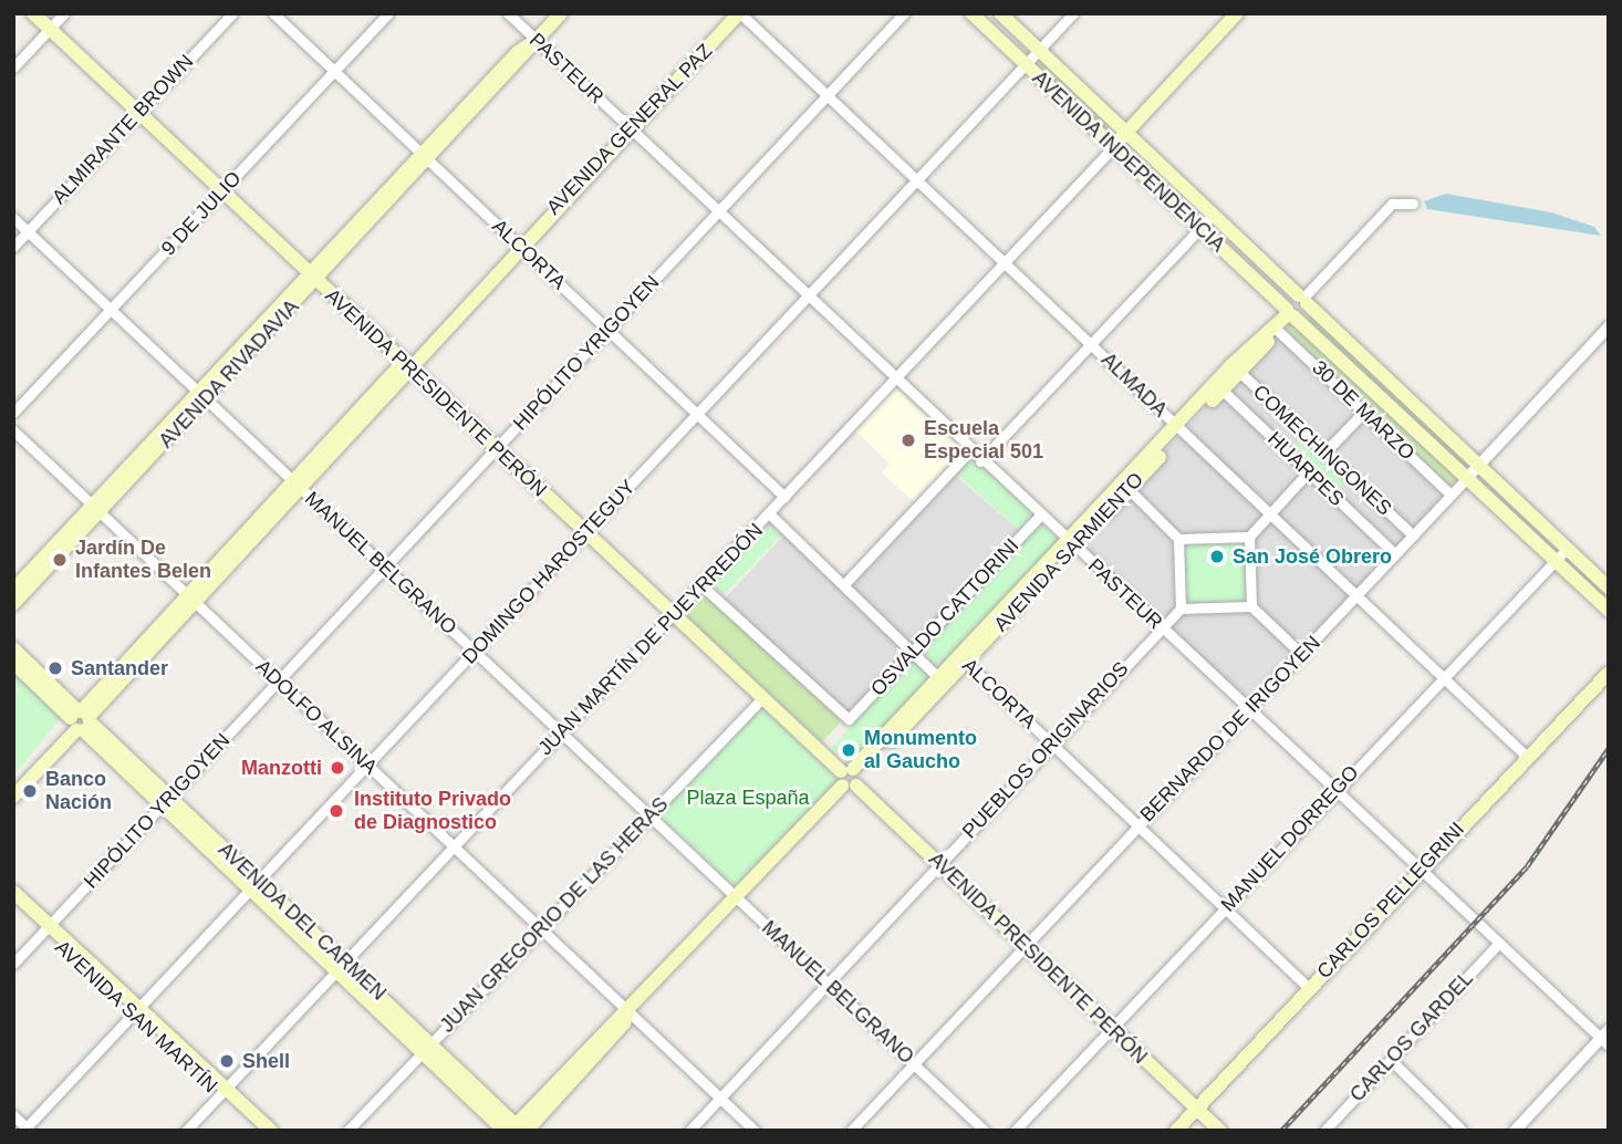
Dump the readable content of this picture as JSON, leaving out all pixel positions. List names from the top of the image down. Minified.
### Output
{"streets":{"main road":["AVENIDA GENERAL PAZ","AVENIDA INDEPENDENCIA","AVENIDA RIVADAVIA","AVENIDA PRESIDENTE PERÓN","AVENIDA SARMIENTO","CARLOS PELLEGRINI","AVENIDA DEL CARMEN","AVENIDA SAN MARTÍN"],"street":["PASTEUR","ALMIRANTE BROWN","9 DE JULIO","ALCORTA","HIPÓLITO YRIGOYEN","ALMADA","30 DE MARZO","COMECHINGONES","HUARPES","MANUEL BELGRANO","DOMINGO HAROSTEGUY","OSVALDO CATTORINI","JUAN MARTÍN DE PUEYRREDÓN","ADOLFO ALSINA","BERNARDO DE IRIGOYEN","PUEBLOS ORIGINARIOS","MANUEL DORREGO","JUAN GREGORIO DE LAS HERAS","CARLOS GARDEL"]},"crossings":[["PASTEUR","AVENIDA GENERAL PAZ"],["PASTEUR","HIPÓLITO YRIGOYEN"],["PASTEUR","AVENIDA RIVADAVIA"],["PASTEUR","AVENIDA SARMIENTO"],["PASTEUR","DOMINGO HAROSTEGUY"],["PASTEUR","OSVALDO CATTORINI"],["PASTEUR","JUAN MARTÍN DE PUEYRREDÓN"],["PASTEUR","BERNARDO DE IRIGOYEN"],["PASTEUR","PUEBLOS ORIGINARIOS"],["PASTEUR","MANUEL DORREGO"],["PASTEUR","CARLOS PELLEGRINI"],["PASTEUR","CARLOS GARDEL"],["ALMIRANTE BROWN","AVENIDA PRESIDENTE PERÓN"],["ALMIRANTE BROWN","MANUEL BELGRANO"],["AVENIDA GENERAL PAZ","ALCORTA"],["AVENIDA GENERAL PAZ","ALMADA"],["AVENIDA GENERAL PAZ","AVENIDA PRESIDENTE PERÓN"],["AVENIDA GENERAL PAZ","MANUEL BELGRANO"],["AVENIDA GENERAL PAZ","ADOLFO ALSINA"],["AVENIDA GENERAL PAZ","AVENIDA DEL CARMEN"],["AVENIDA INDEPENDENCIA","AVENIDA SARMIENTO"],["AVENIDA INDEPENDENCIA","DOMINGO HAROSTEGUY"],["AVENIDA INDEPENDENCIA","JUAN MARTÍN DE PUEYRREDÓN"],["AVENIDA INDEPENDENCIA","BERNARDO DE IRIGOYEN"],["AVENIDA INDEPENDENCIA","MANUEL DORREGO"],["9 DE JULIO","ALCORTA"],["9 DE JULIO","AVENIDA PRESIDENTE PERÓN"],["9 DE JULIO","MANUEL BELGRANO"],["ALCORTA","HIPÓLITO YRIGOYEN"],["ALCORTA","AVENIDA RIVADAVIA"],["ALCORTA","AVENIDA SARMIENTO"],["ALCORTA","DOMINGO HAROSTEGUY"],["ALCORTA","JUAN MARTÍN DE PUEYRREDÓN"],["ALCORTA","BERNARDO DE IRIGOYEN"],["ALCORTA","PUEBLOS ORIGINARIOS"],["ALCORTA","MANUEL DORREGO"],["ALCORTA","CARLOS PELLEGRINI"],["HIPÓLITO YRIGOYEN","ALMADA"],["HIPÓLITO YRIGOYEN","AVENIDA PRESIDENTE PERÓN"],["HIPÓLITO YRIGOYEN","MANUEL BELGRANO"],["HIPÓLITO YRIGOYEN","ADOLFO ALSINA"],["HIPÓLITO YRIGOYEN","AVENIDA DEL CARMEN"],["HIPÓLITO YRIGOYEN","AVENIDA SAN MARTÍN"],["AVENIDA RIVADAVIA","AVENIDA PRESIDENTE PERÓN"],["AVENIDA RIVADAVIA","MANUEL BELGRANO"],["AVENIDA RIVADAVIA","ADOLFO ALSINA"],["ALMADA","AVENIDA SARMIENTO"],["ALMADA","DOMINGO HAROSTEGUY"],["ALMADA","JUAN MARTÍN DE PUEYRREDÓN"],["ALMADA","BERNARDO DE IRIGOYEN"],["ALMADA","MANUEL DORREGO"],["ALMADA","CARLOS PELLEGRINI"],["AVENIDA PRESIDENTE PERÓN","AVENIDA SARMIENTO"],["AVENIDA PRESIDENTE PERÓN","DOMINGO HAROSTEGUY"],["AVENIDA PRESIDENTE PERÓN","JUAN MARTÍN DE PUEYRREDÓN"],["AVENIDA PRESIDENTE PERÓN","BERNARDO DE IRIGOYEN"],["AVENIDA PRESIDENTE PERÓN","PUEBLOS ORIGINARIOS"],["AVENIDA PRESIDENTE PERÓN","MANUEL DORREGO"],["AVENIDA PRESIDENTE PERÓN","CARLOS PELLEGRINI"],["AVENIDA PRESIDENTE PERÓN","JUAN GREGORIO DE LAS HERAS"],["30 DE MARZO","AVENIDA SARMIENTO"],["30 DE MARZO","BERNARDO DE IRIGOYEN"],["COMECHINGONES","AVENIDA SARMIENTO"],["COMECHINGONES","BERNARDO DE IRIGOYEN"],["HUARPES","AVENIDA SARMIENTO"],["HUARPES","BERNARDO DE IRIGOYEN"],["AVENIDA SARMIENTO","MANUEL BELGRANO"],["AVENIDA SARMIENTO","ADOLFO ALSINA"],["AVENIDA SARMIENTO","AVENIDA DEL CARMEN"],["MANUEL BELGRANO","DOMINGO HAROSTEGUY"],["MANUEL BELGRANO","JUAN MARTÍN DE PUEYRREDÓN"],["MANUEL BELGRANO","BERNARDO DE IRIGOYEN"],["MANUEL BELGRANO","PUEBLOS ORIGINARIOS"],["MANUEL BELGRANO","JUAN GREGORIO DE LAS HERAS"],["DOMINGO HAROSTEGUY","ADOLFO ALSINA"],["DOMINGO HAROSTEGUY","AVENIDA DEL CARMEN"],["DOMINGO HAROSTEGUY","AVENIDA SAN MARTÍN"],["OSVALDO CATTORINI","JUAN MARTÍN DE PUEYRREDÓN"],["JUAN MARTÍN DE PUEYRREDÓN","ADOLFO ALSINA"],["JUAN MARTÍN DE PUEYRREDÓN","AVENIDA DEL CARMEN"],["JUAN MARTÍN DE PUEYRREDÓN","AVENIDA SAN MARTÍN"],["ADOLFO ALSINA","PUEBLOS ORIGINARIOS"],["ADOLFO ALSINA","JUAN GREGORIO DE LAS HERAS"],["JUAN GREGORIO DE LAS HERAS","AVENIDA DEL CARMEN"]],"parks":["Plaza España"],"places":["Escuela Especial 501","San José Obrero","Jardín De Infantes Belen","Santander","Monumento al Gaucho","Manzotti","Banco Nación","Instituto Privado de Diagnostico","Shell"]}
